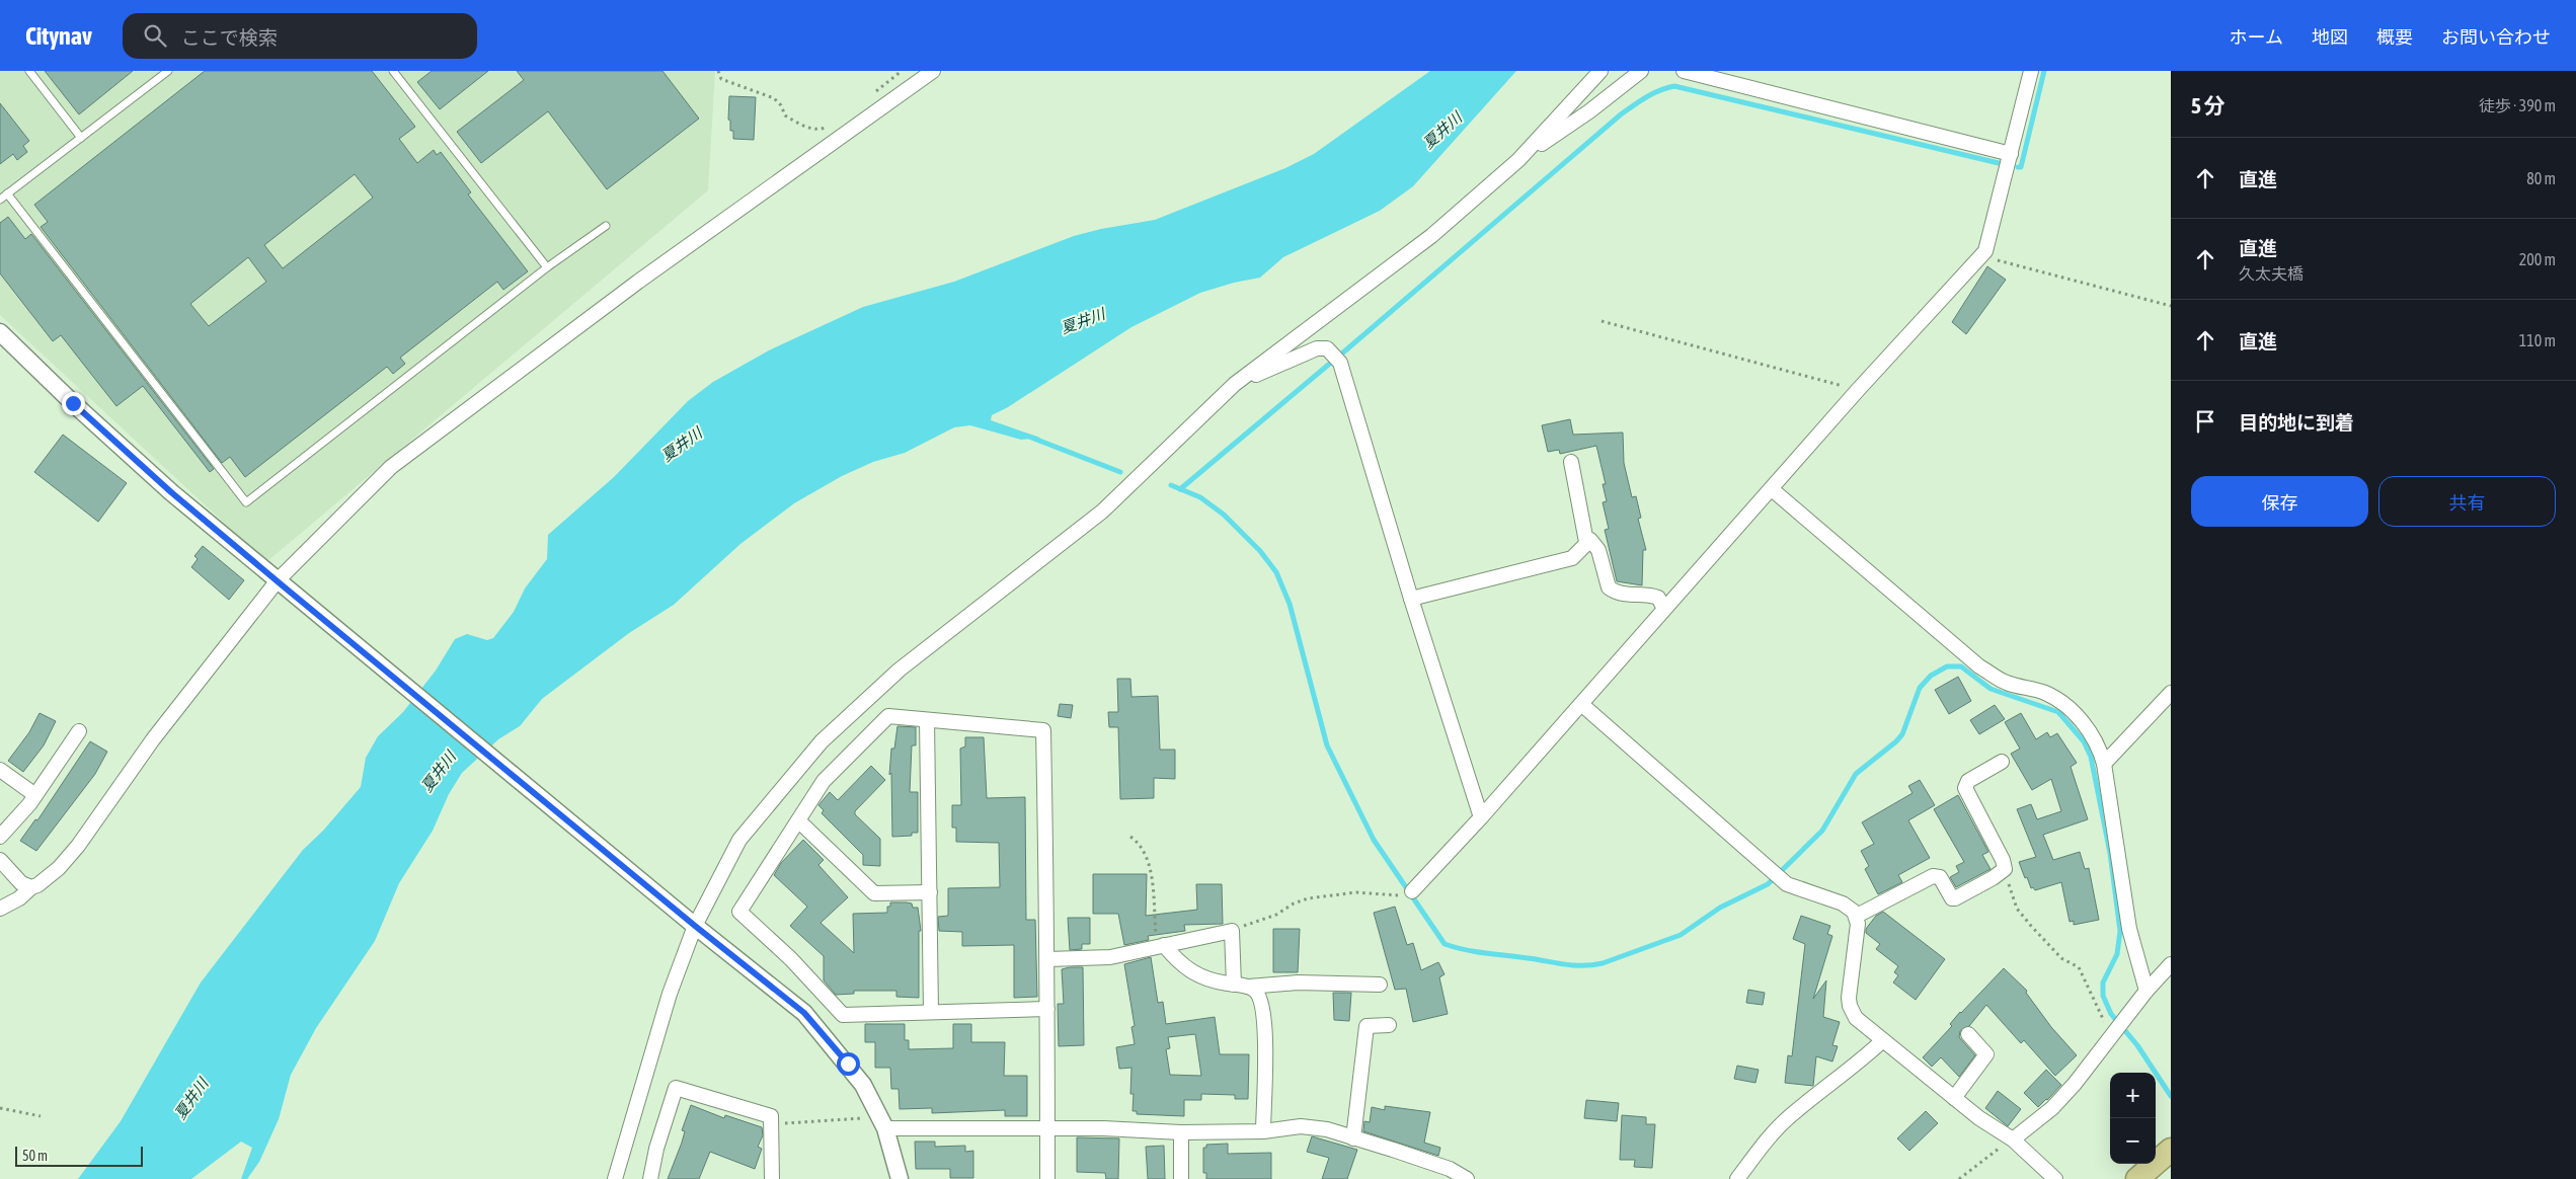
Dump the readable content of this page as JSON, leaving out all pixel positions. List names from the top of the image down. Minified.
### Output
{"water":["夏井川"],"scale_bar":"50 m","page":{"header":"Citynav","search":"ここで検索","nav":["ホーム","地図","概要","お問い合わせ"],"heading":["5 分","徒歩 · 390 m"],"list":[["直進","80 m"],["直進","久太夫橋","200 m"],["直進","110 m"],"目的地に到着"],"buttons":["保存","共有"],"map_buttons":["+","−"],"scale":"50 m"}}
